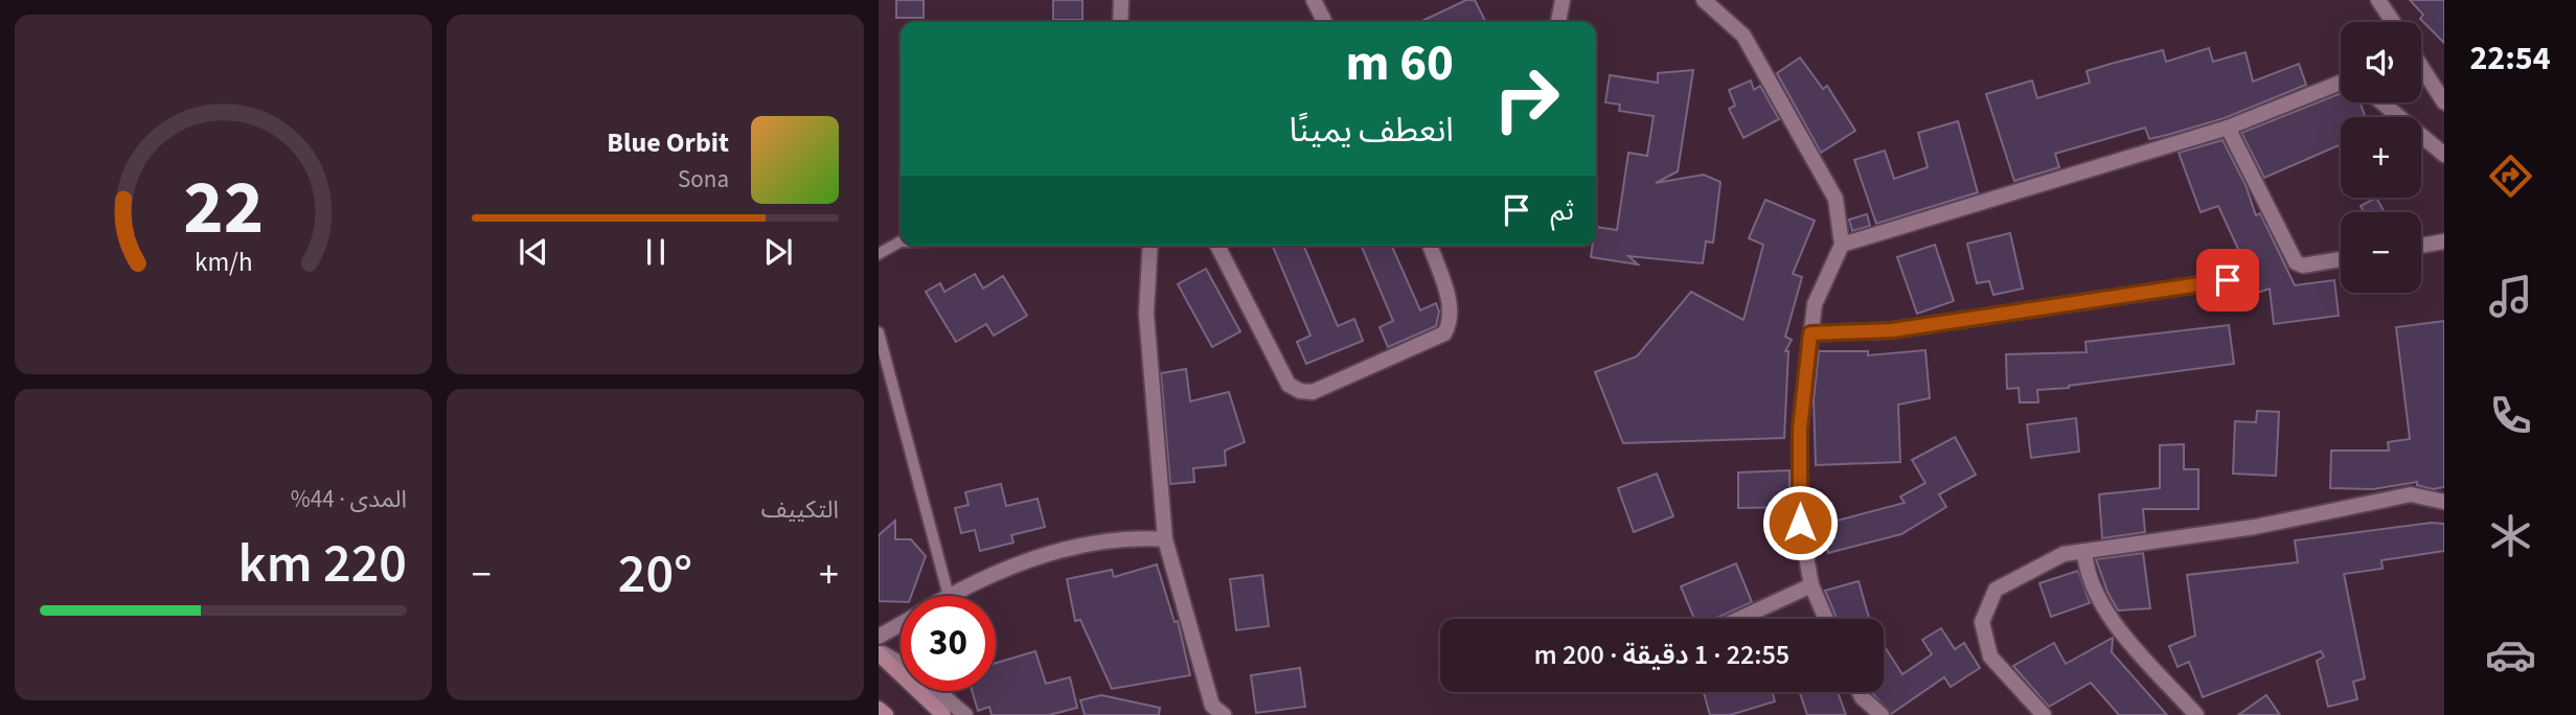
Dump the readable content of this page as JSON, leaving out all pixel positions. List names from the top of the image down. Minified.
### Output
{"page":{"tabs":"22:54","map_buttons":["+","−"],"turn":["60 m","انعطف يمينًا"],"song":["Blue Orbit","Sona"],"then":"ثم","tile":["التكييف",["المدى · 44%","220 km"]],"heat":["−","20°","+"],"limit":"30","trip":"22:55 · 1 دقيقة · 200 m","gauge":["22","km/h"]}}
